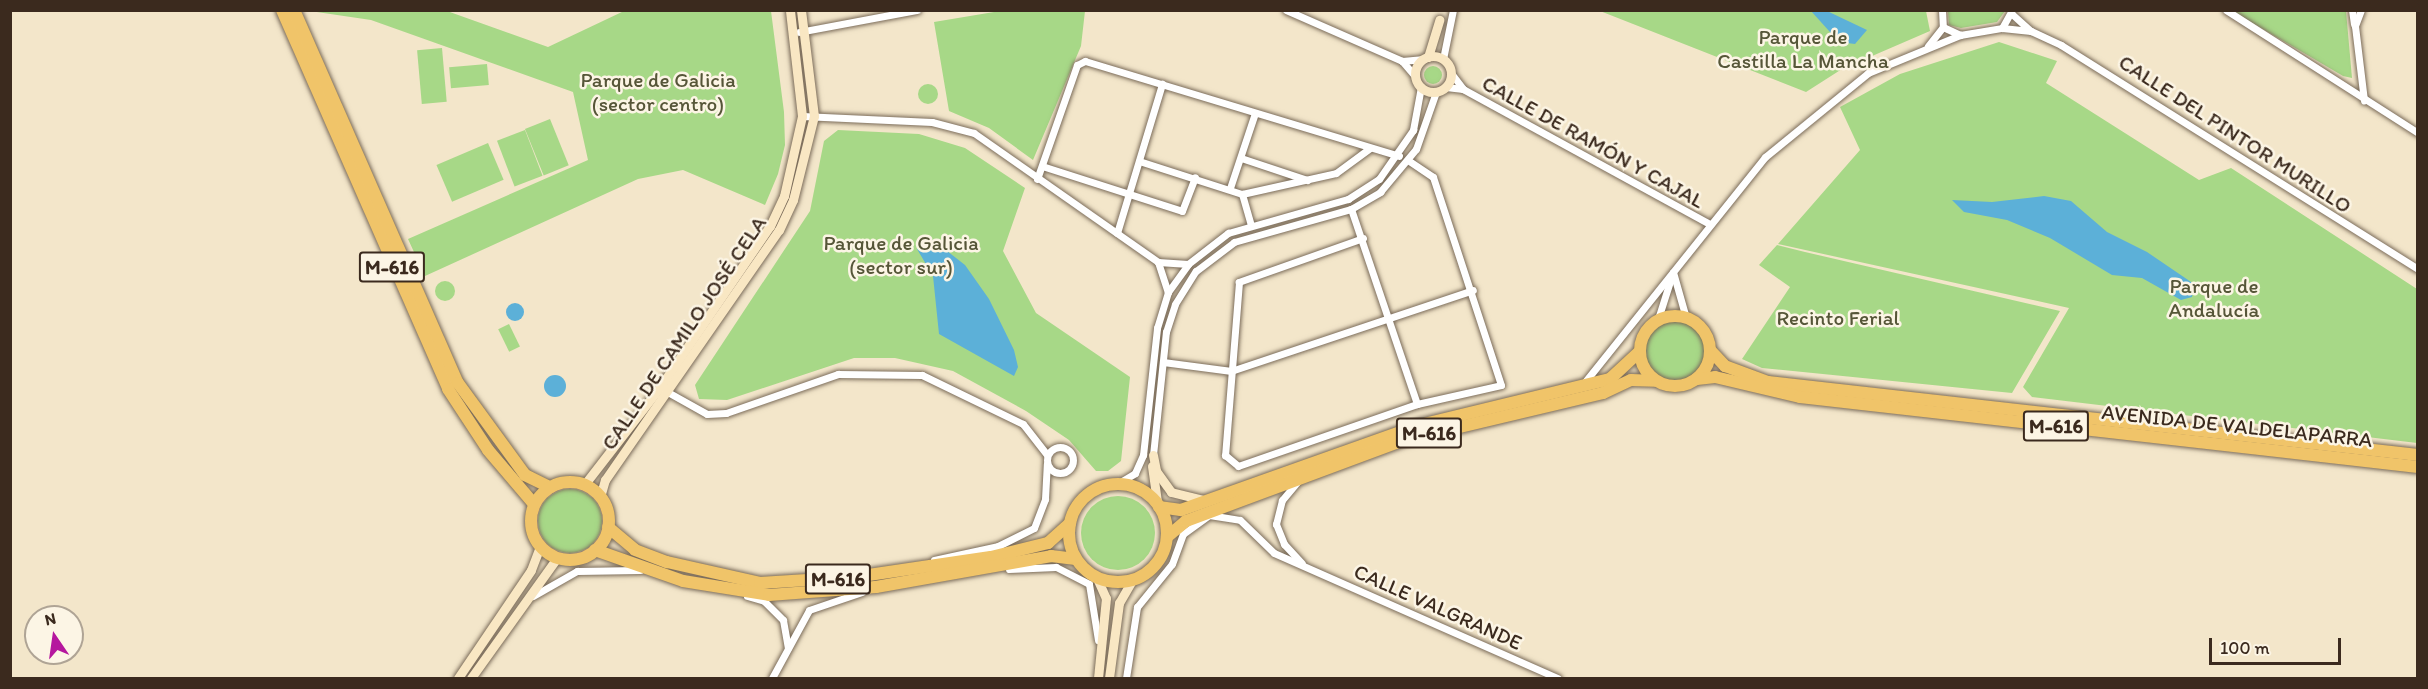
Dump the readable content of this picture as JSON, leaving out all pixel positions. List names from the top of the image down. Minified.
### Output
{"streets":{"highway":["M-616","AVENIDA DE VALDELAPARRA"],"street":["CALLE DEL PINTOR MURILLO","CALLE DE RAMÓN Y CAJAL","CALLE DE CAMILO JOSÉ CELA","CALLE VALGRANDE"]},"crossings":[["CALLE DEL PINTOR MURILLO","CALLE DE RAMÓN Y CAJAL"],["CALLE DEL PINTOR MURILLO","M-616"],["M-616","CALLE DE CAMILO JOSÉ CELA"],["M-616","AVENIDA DE VALDELAPARRA"],["M-616","CALLE VALGRANDE"]],"parks":["Parque de Castilla La Mancha","Parque de Galicia (sector centro)","Parque de Galicia (sector sur)","Parque de Andalucía","Recinto Ferial"],"scale_bar":"100 m","north":"top"}
